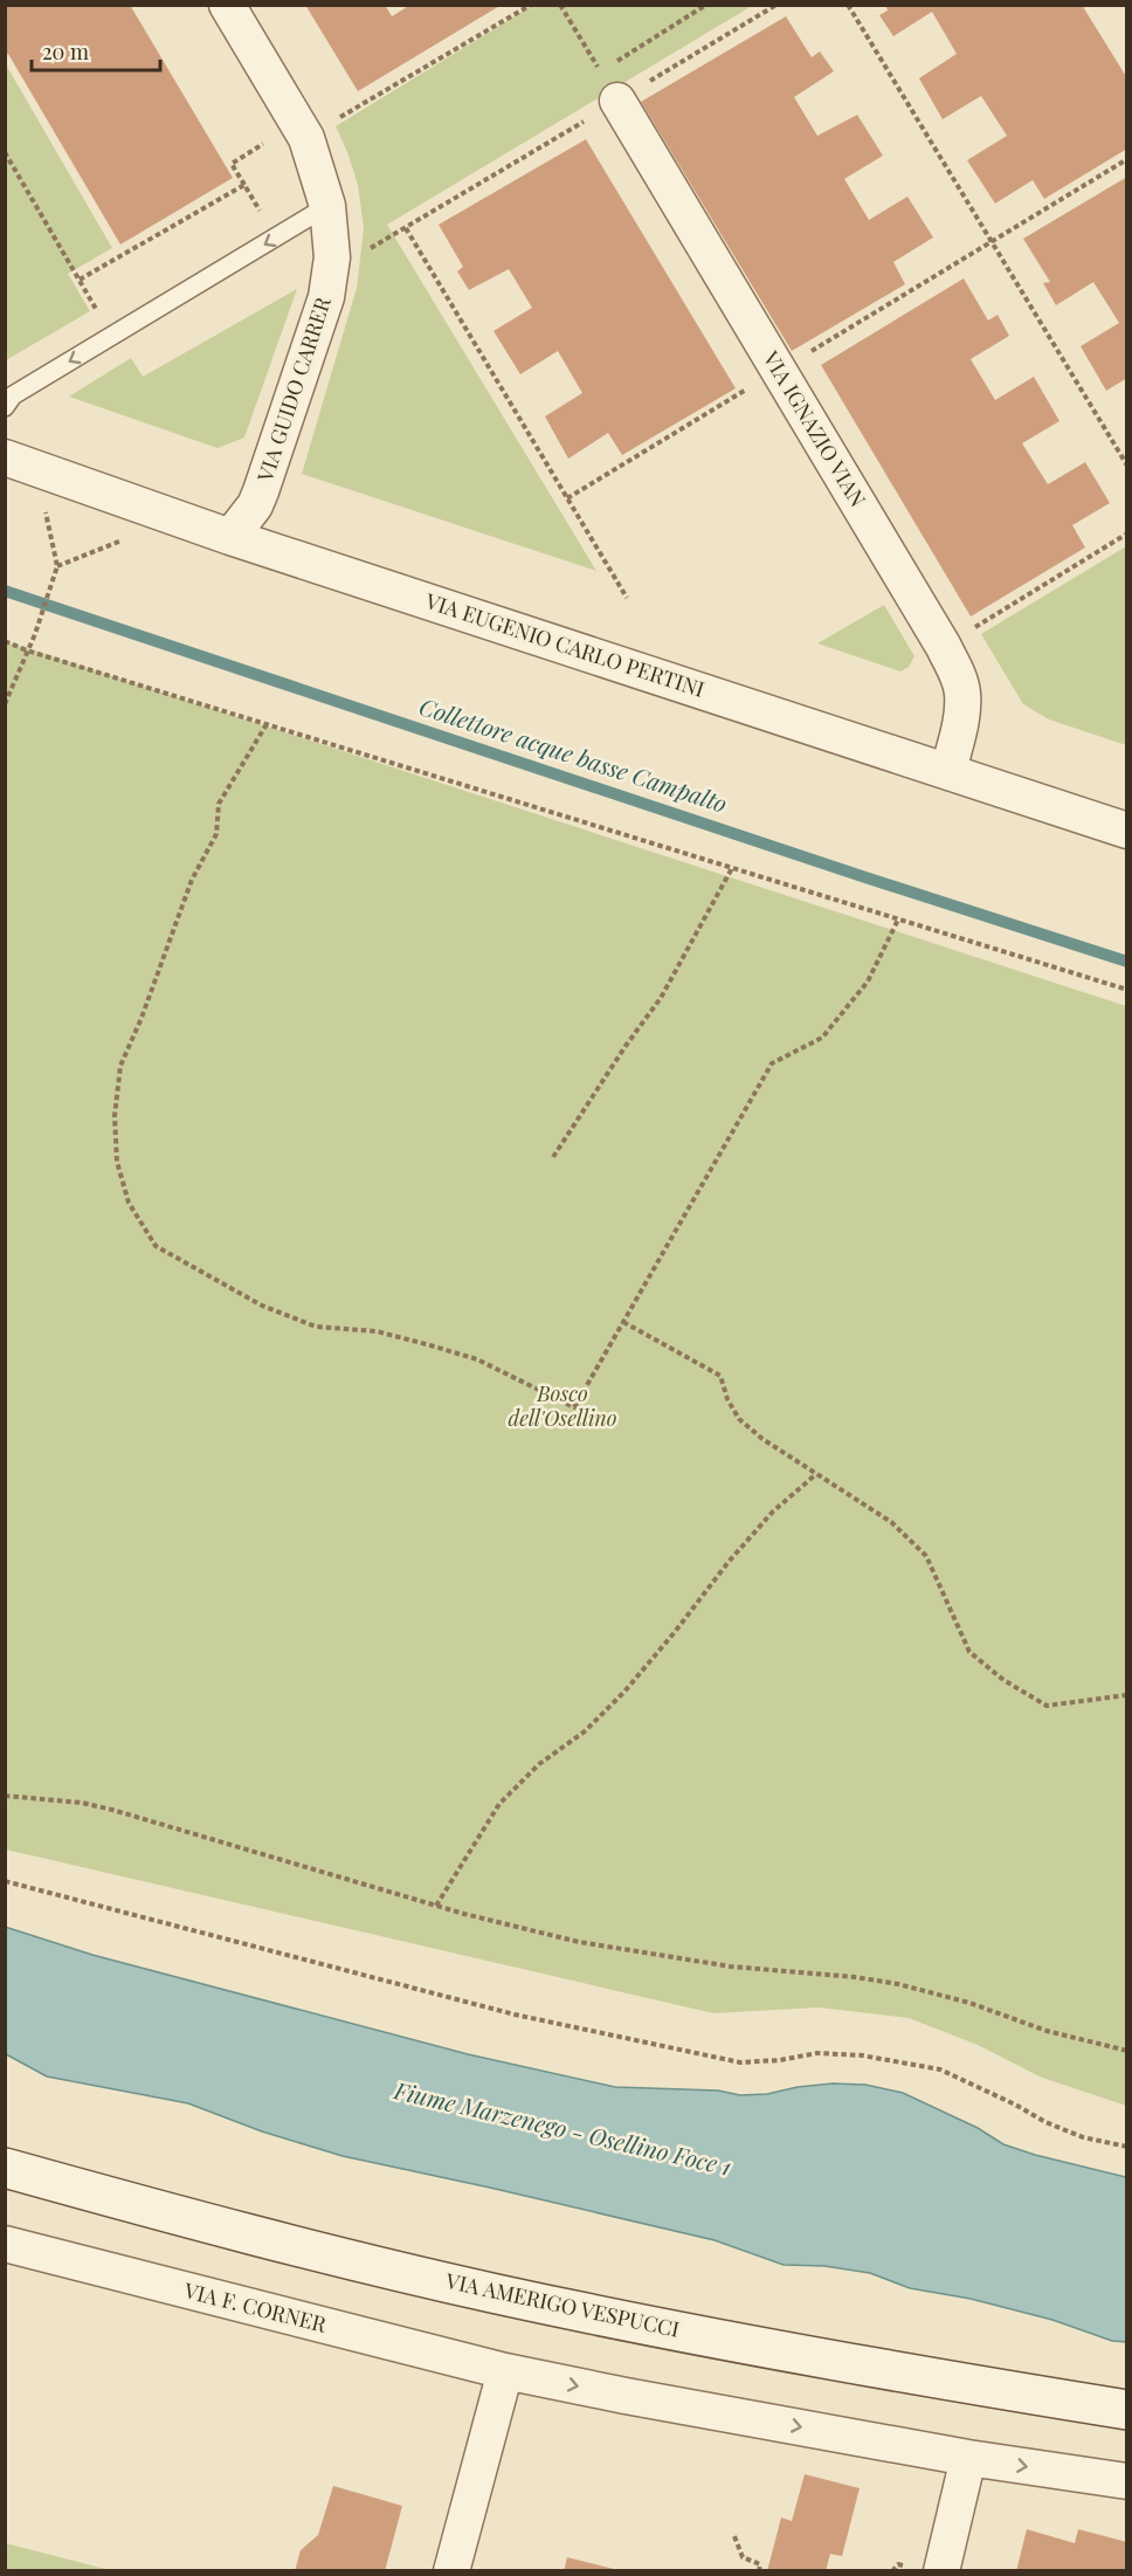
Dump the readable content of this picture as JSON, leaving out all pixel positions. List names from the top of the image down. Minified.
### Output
{"streets":{"main road":["VIA AMERIGO VESPUCCI"],"street":["VIA GUIDO CARRER","VIA IGNAZIO VIAN","VIA EUGENIO CARLO PERTINI","VIA F. CORNER"]},"crossings":[["VIA GUIDO CARRER","VIA EUGENIO CARLO PERTINI"],["VIA IGNAZIO VIAN","VIA EUGENIO CARLO PERTINI"]],"one_way":["VIA F. CORNER"],"water":["Collettore acque basse Campalto","Fiume Marzenego - Osellino Foce 1"],"parks":["Bosco dell'Osellino"],"scale_bar":"20 m"}
